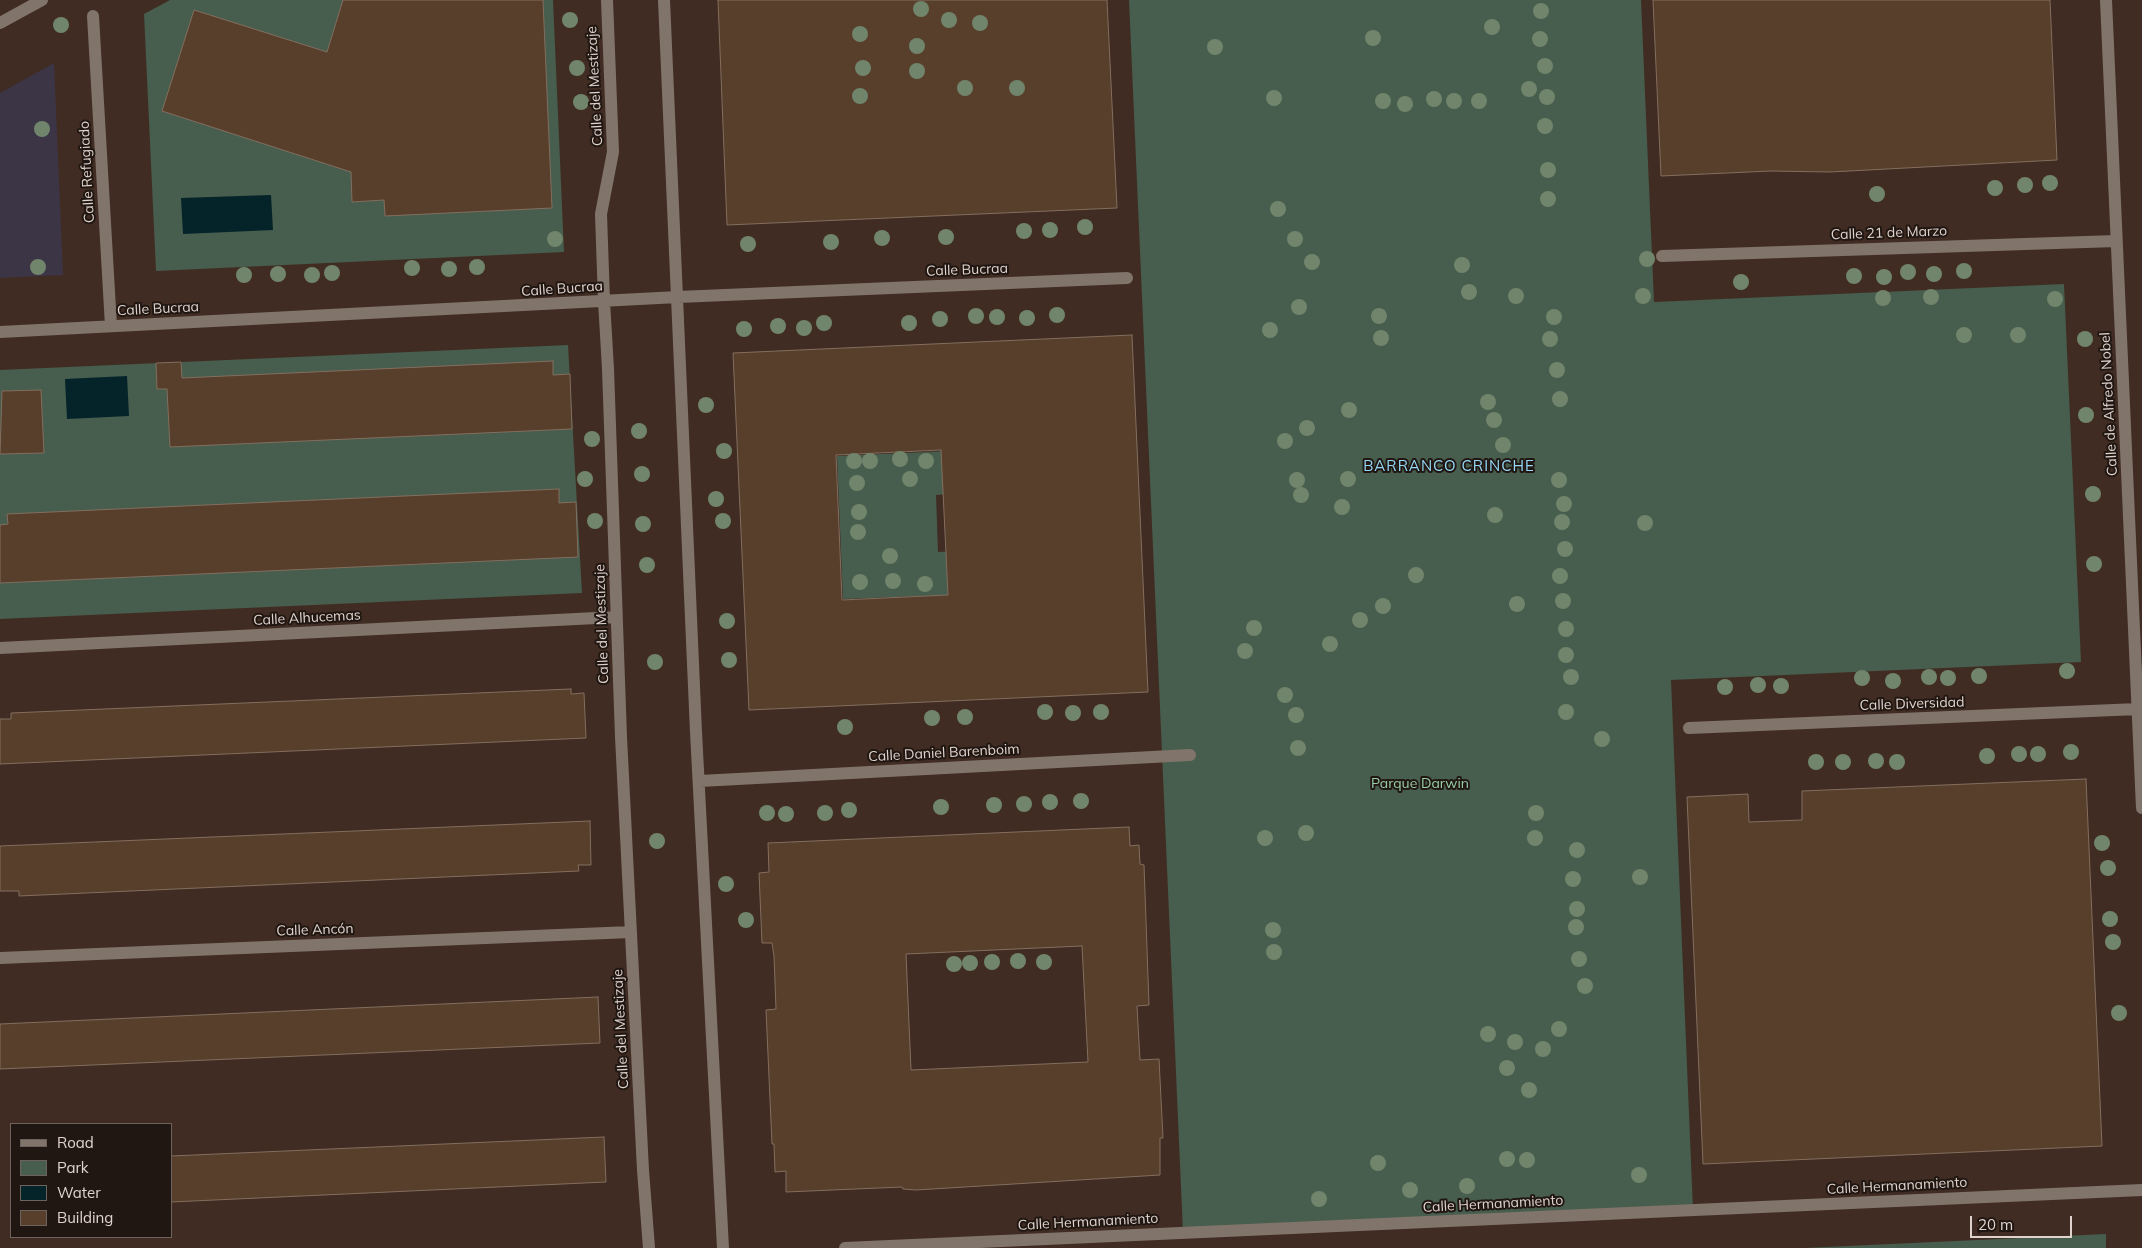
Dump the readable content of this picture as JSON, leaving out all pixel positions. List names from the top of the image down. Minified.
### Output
{"streets":{"street":["Calle del Mestizaje","Calle Refugiado","Calle 21 de Marzo","Calle Bucraa","Calle de Alfredo Nobel","Calle Alhucemas","Calle Diversidad","Calle Daniel Barenboim","Calle Ancón","Calle Hermanamiento"]},"crossings":[["Calle del Mestizaje","Calle Bucraa"],["Calle del Mestizaje","Calle Alhucemas"],["Calle del Mestizaje","Calle Ancón"],["Calle Refugiado","Calle Bucraa"],["Calle 21 de Marzo","Calle de Alfredo Nobel"],["Calle de Alfredo Nobel","Calle Diversidad"]],"districts":["BARRANCO CRINCHE"],"parks":["Parque Darwin"],"legend":["Road","Park","Water","Building"],"scale_bar":"20 m"}
